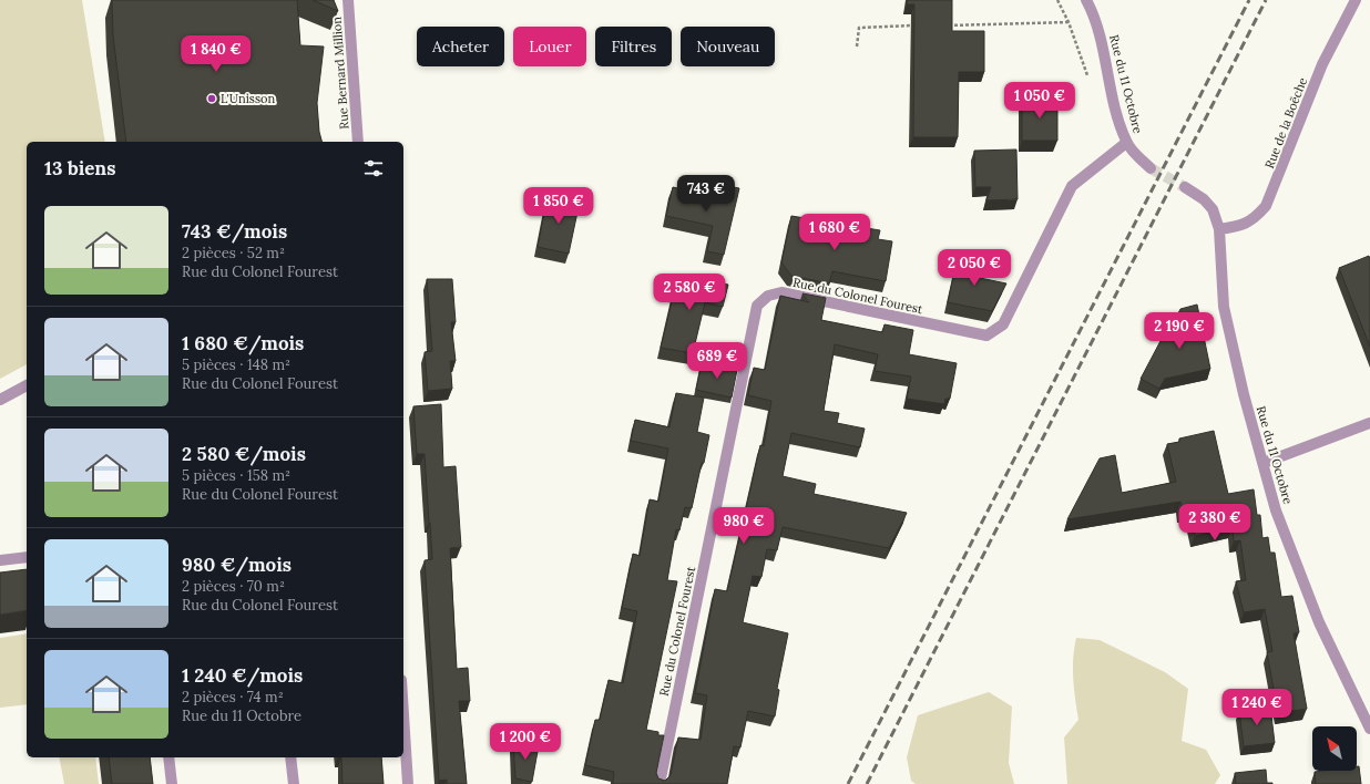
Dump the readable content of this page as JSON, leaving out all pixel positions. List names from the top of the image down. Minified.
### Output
{"streets":{"street":["Rue Bernard Million","Rue du 11 Octobre","Rue de la Boëche","Rue du Colonel Fourest"]},"crossings":[["Rue du 11 Octobre","Rue de la Boëche"],["Rue du 11 Octobre","Rue du Colonel Fourest"]],"places":["L'Unisson"],"north":"top left","page":{"chip":["Acheter","Louer","Filtres","Nouveau"],"price":["1 840 €","1 050 €","743 €","1 850 €","1 680 €","2 050 €","2 580 €","2 190 €","689 €","2 380 €","980 €","1 240 €","1 200 €"],"heading":"13 biens","list":[{"name":"743 €/mois","note":"2 pièces · 52 m² · Rue du Colonel Fourest"},{"name":"1 680 €/mois","note":"5 pièces · 148 m² · Rue du Colonel Fourest"},{"name":"2 580 €/mois","note":"5 pièces · 158 m² · Rue du Colonel Fourest"},{"name":"980 €/mois","note":"2 pièces · 70 m² · Rue du Colonel Fourest"},{"name":"1 240 €/mois","note":"2 pièces · 74 m² · Rue du 11 Octobre"}]}}
